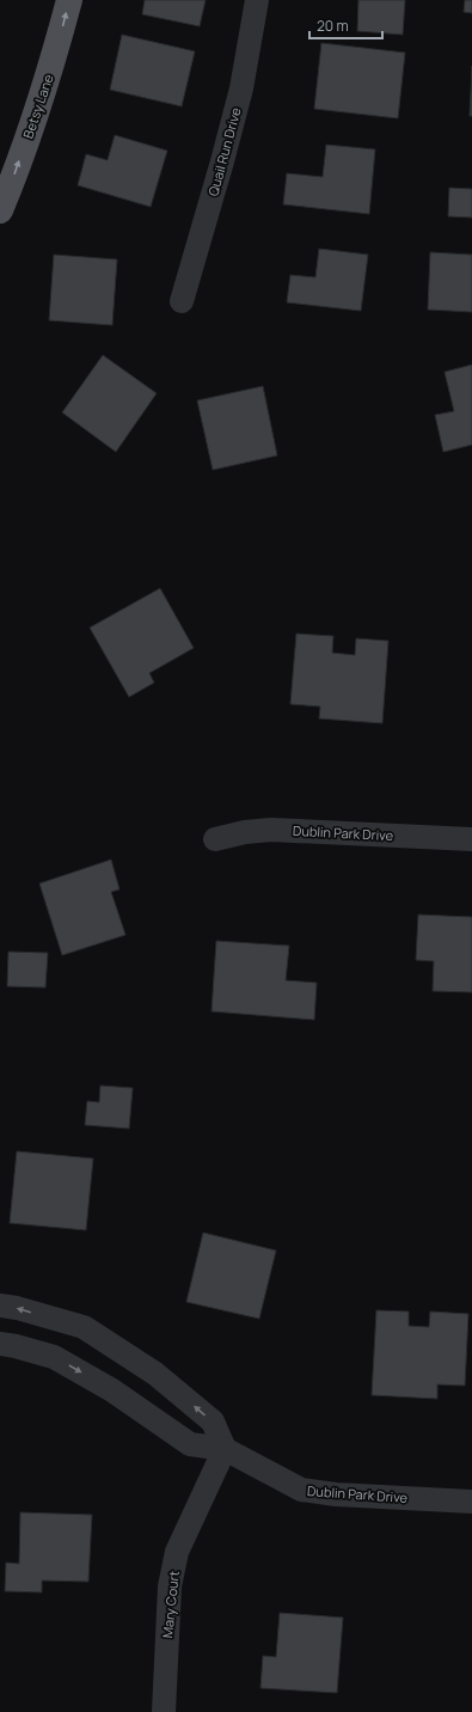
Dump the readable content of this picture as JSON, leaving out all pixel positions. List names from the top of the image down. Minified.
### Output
{"streets":{"main road":["Betsy Lane"],"street":["Quail Run Drive","Dublin Park Drive","Mary Court"]},"crossings":[["Dublin Park Drive","Mary Court"]],"one_way":["Betsy Lane"],"scale_bar":"20 m"}
